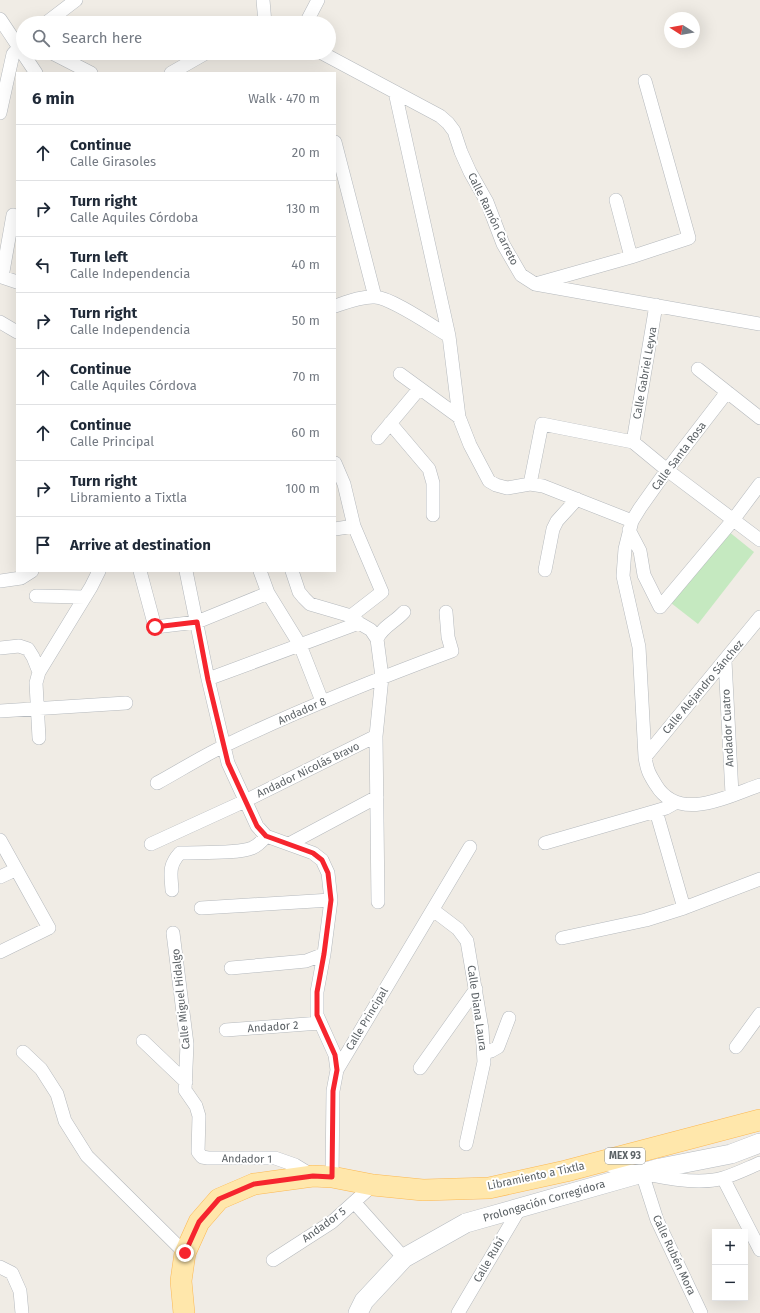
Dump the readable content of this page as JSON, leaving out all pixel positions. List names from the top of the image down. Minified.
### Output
{"streets":{"main road":["MEX 93","Libramiento a Tixtla"],"street":["Calle Ramón Carreto","Calle Gabriel Leyva","Calle Santa Rosa","Calle Alejandro Sánchez","Andador 8","Andador Cuatro","Andador Nicolás Bravo","Calle Miguel Hidalgo","Calle Diana Laura","Calle Principal","Andador 2","Andador 1","Prolongación Corregidora","Andador 5","Calle Rubén Mora","Calle Rubí"]},"crossings":[["Calle Ramón Carreto","Calle Gabriel Leyva"],["Calle Santa Rosa","Calle Alejandro Sánchez"],["Calle Alejandro Sánchez","Andador Cuatro"],["Calle Miguel Hidalgo","Andador 1"],["Calle Diana Laura","Calle Principal"],["Calle Principal","Andador 1"],["Calle Principal","Libramiento a Tixtla"],["Andador 1","Libramiento a Tixtla"],["Libramiento a Tixtla","Andador 5"],["Prolongación Corregidora","Calle Rubén Mora"],["Prolongación Corregidora","Calle Rubí"]],"north":"left","page":{"search":"Search here","heading":["6 min","Walk · 470 m"],"list":[["Continue","Calle Girasoles","20 m"],["Turn right","Calle Aquiles Córdoba","130 m"],["Turn left","Calle Independencia","40 m"],["Turn right","Calle Independencia","50 m"],["Continue","Calle Aquiles Córdova","70 m"],["Continue","Calle Principal","60 m"],["Turn right","Libramiento a Tixtla","100 m"],"Arrive at destination"],"map_buttons":["+","−"]}}
